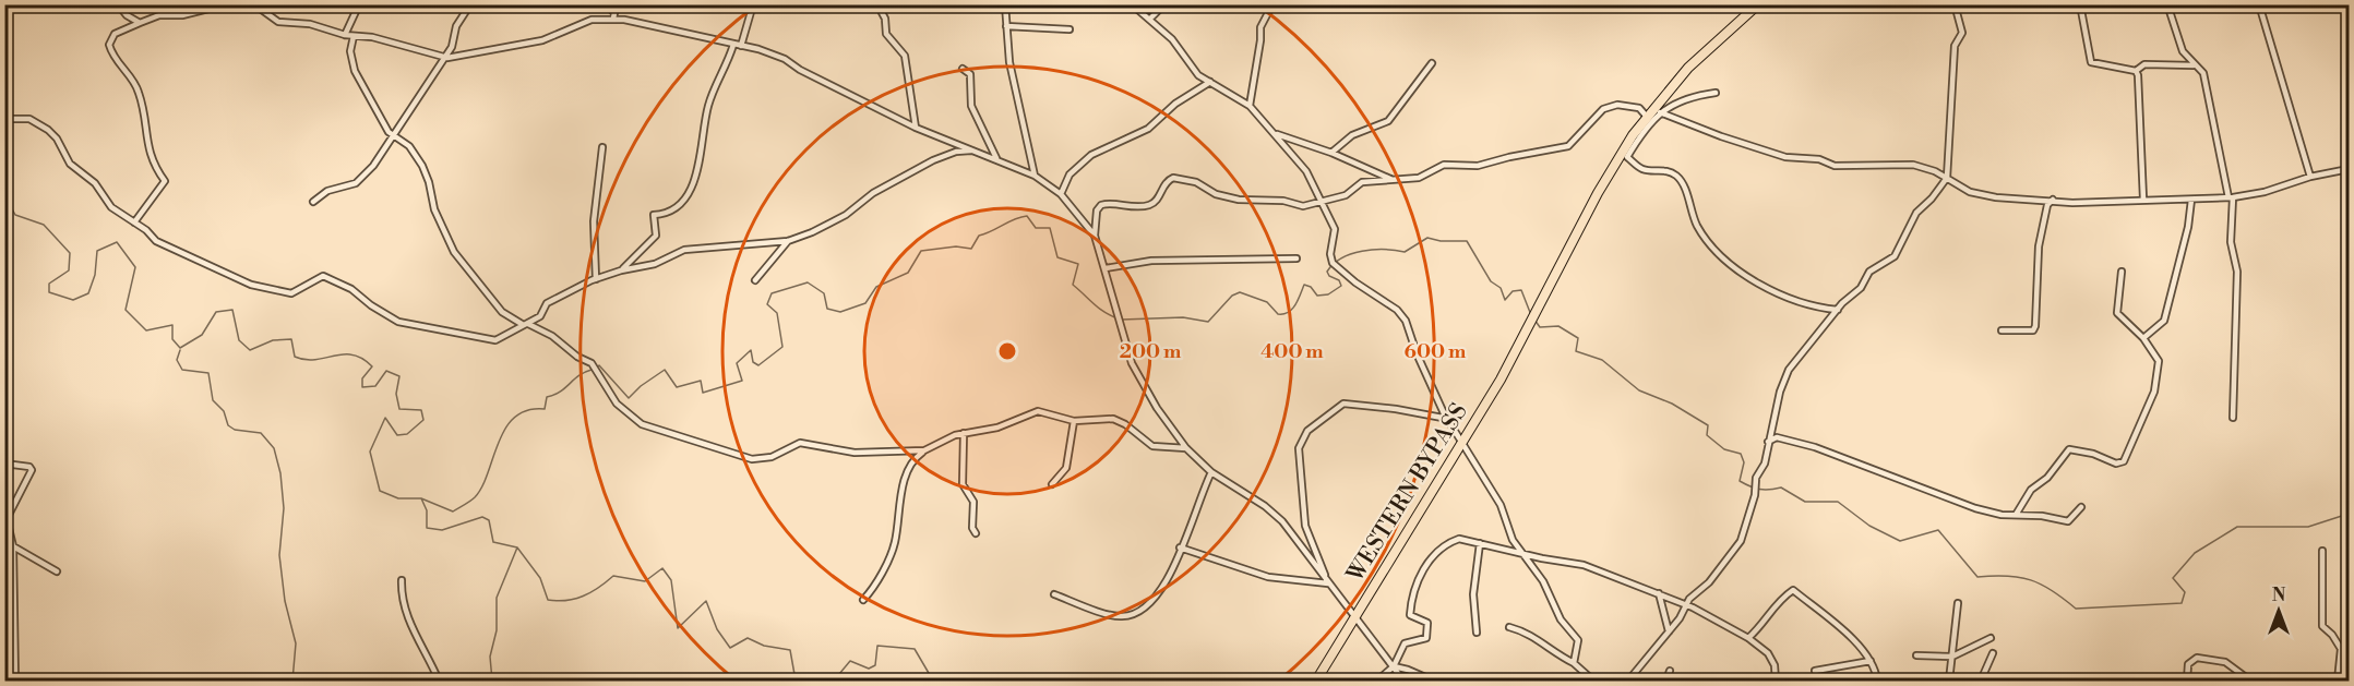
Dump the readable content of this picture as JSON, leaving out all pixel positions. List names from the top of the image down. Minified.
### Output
{"streets":{"main road":["WESTERN BYPASS"]},"north":"top","rings":["200 m","400 m","600 m"]}
